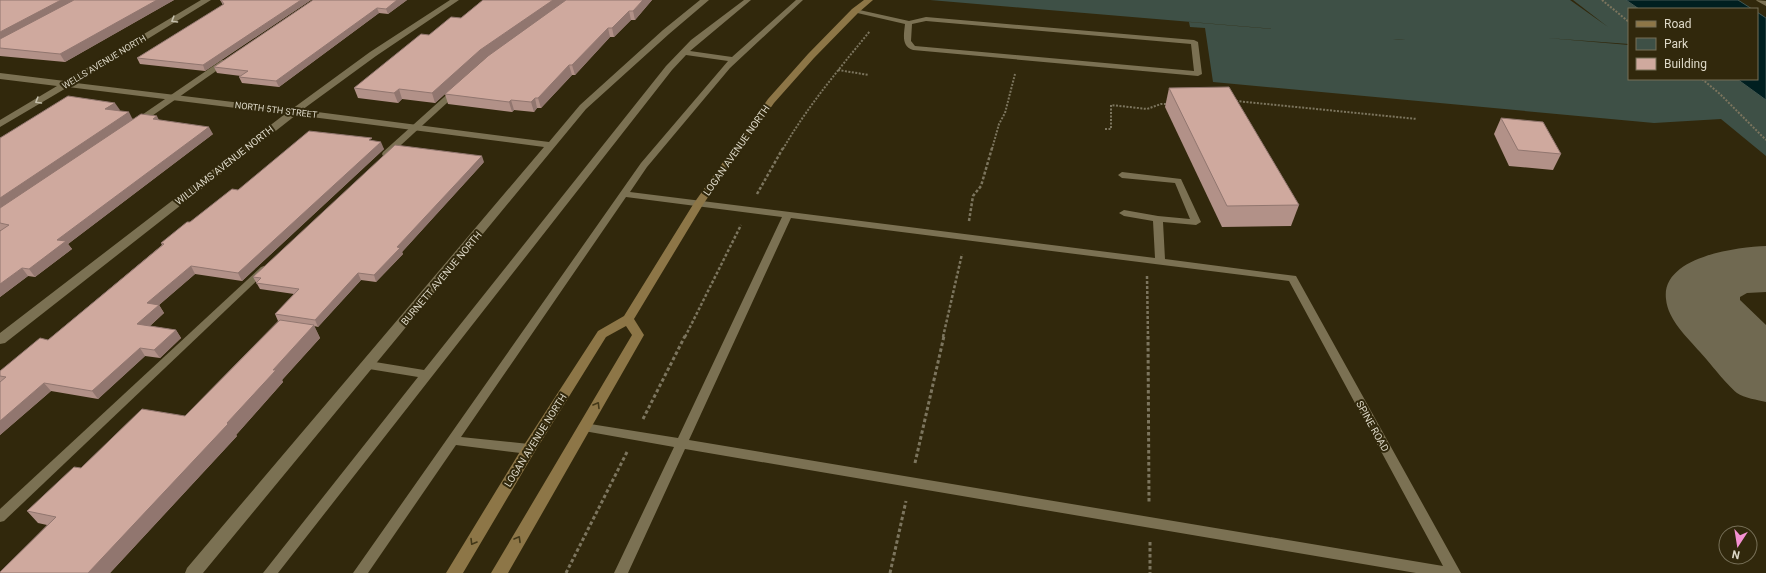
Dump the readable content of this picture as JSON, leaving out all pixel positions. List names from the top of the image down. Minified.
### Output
{"streets":{"main road":["LOGAN AVENUE NORTH"],"street":["WELLS AVENUE NORTH","NORTH 5TH STREET","WILLIAMS AVENUE NORTH","BURNETT AVENUE NORTH"],"lane":["SPINE ROAD"]},"crossings":[["WELLS AVENUE NORTH","NORTH 5TH STREET"],["NORTH 5TH STREET","WILLIAMS AVENUE NORTH"],["NORTH 5TH STREET","BURNETT AVENUE NORTH"]],"one_way":["WELLS AVENUE NORTH"],"legend":["Road","Park","Building"],"north":"bottom"}
